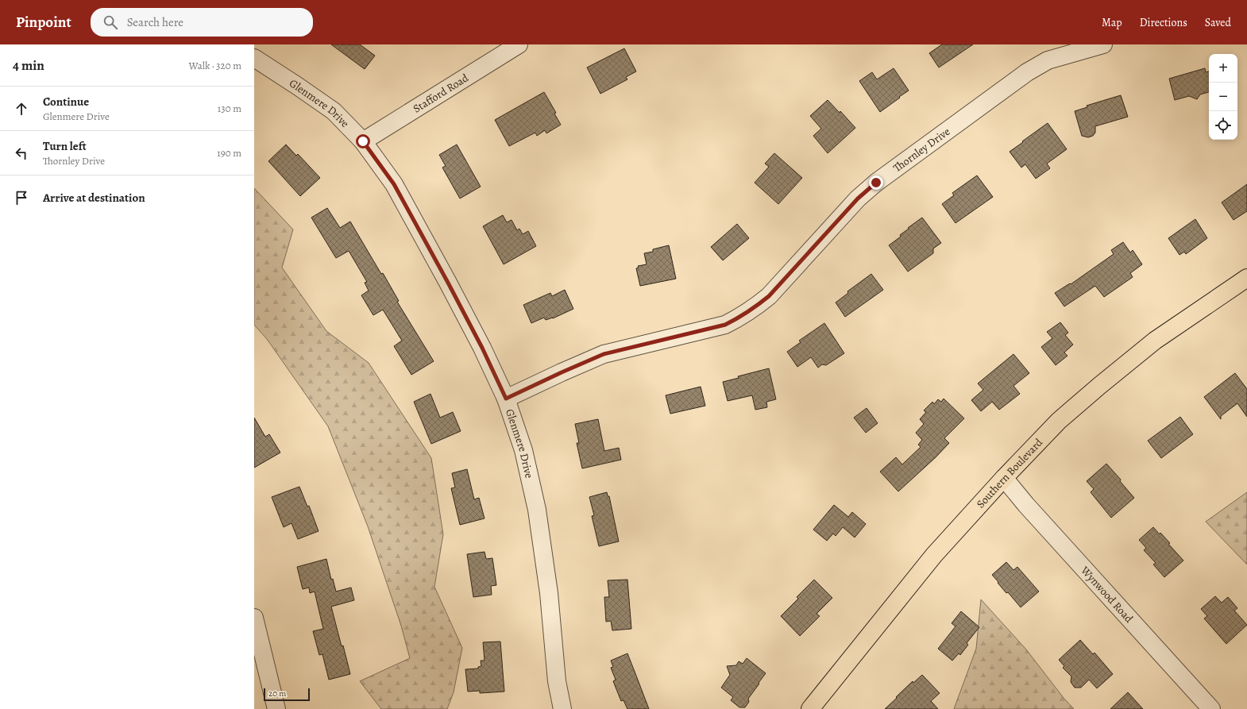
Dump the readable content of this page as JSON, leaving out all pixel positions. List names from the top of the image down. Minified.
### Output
{"streets":{"main road":["Southern Boulevard"],"street":["Stafford Road","Glenmere Drive","Thornley Drive","Wynwood Road"]},"crossings":[["Stafford Road","Glenmere Drive"],["Glenmere Drive","Thornley Drive"],["Southern Boulevard","Wynwood Road"]],"scale_bar":"20 m","page":{"header":"Pinpoint","search":"Search here","nav":["Map","Directions","Saved"],"heading":["4 min","Walk · 320 m"],"map_buttons":["+","−"],"list":[["Continue","Glenmere Drive","130 m"],["Turn left","Thornley Drive","190 m"],"Arrive at destination"],"scale":"20 m"}}
